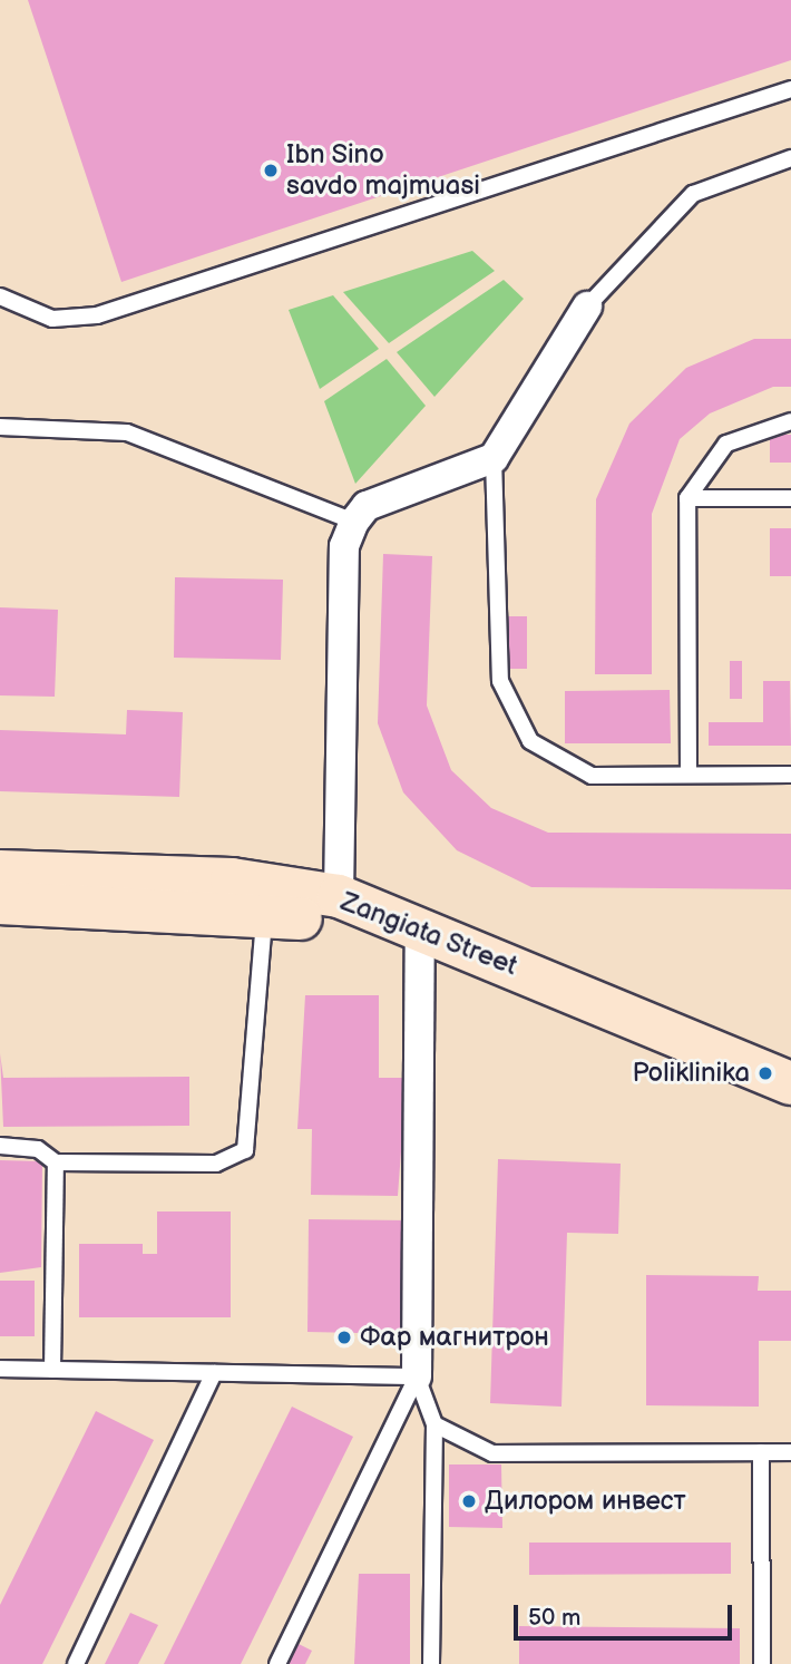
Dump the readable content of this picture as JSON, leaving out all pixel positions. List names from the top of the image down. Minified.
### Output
{"streets":{"main road":["Zangiata Street"]},"places":["Ibn Sino savdo majmuasi","Poliklinika","Фар магнитрон","Дилором инвест"],"scale_bar":"50 m"}
